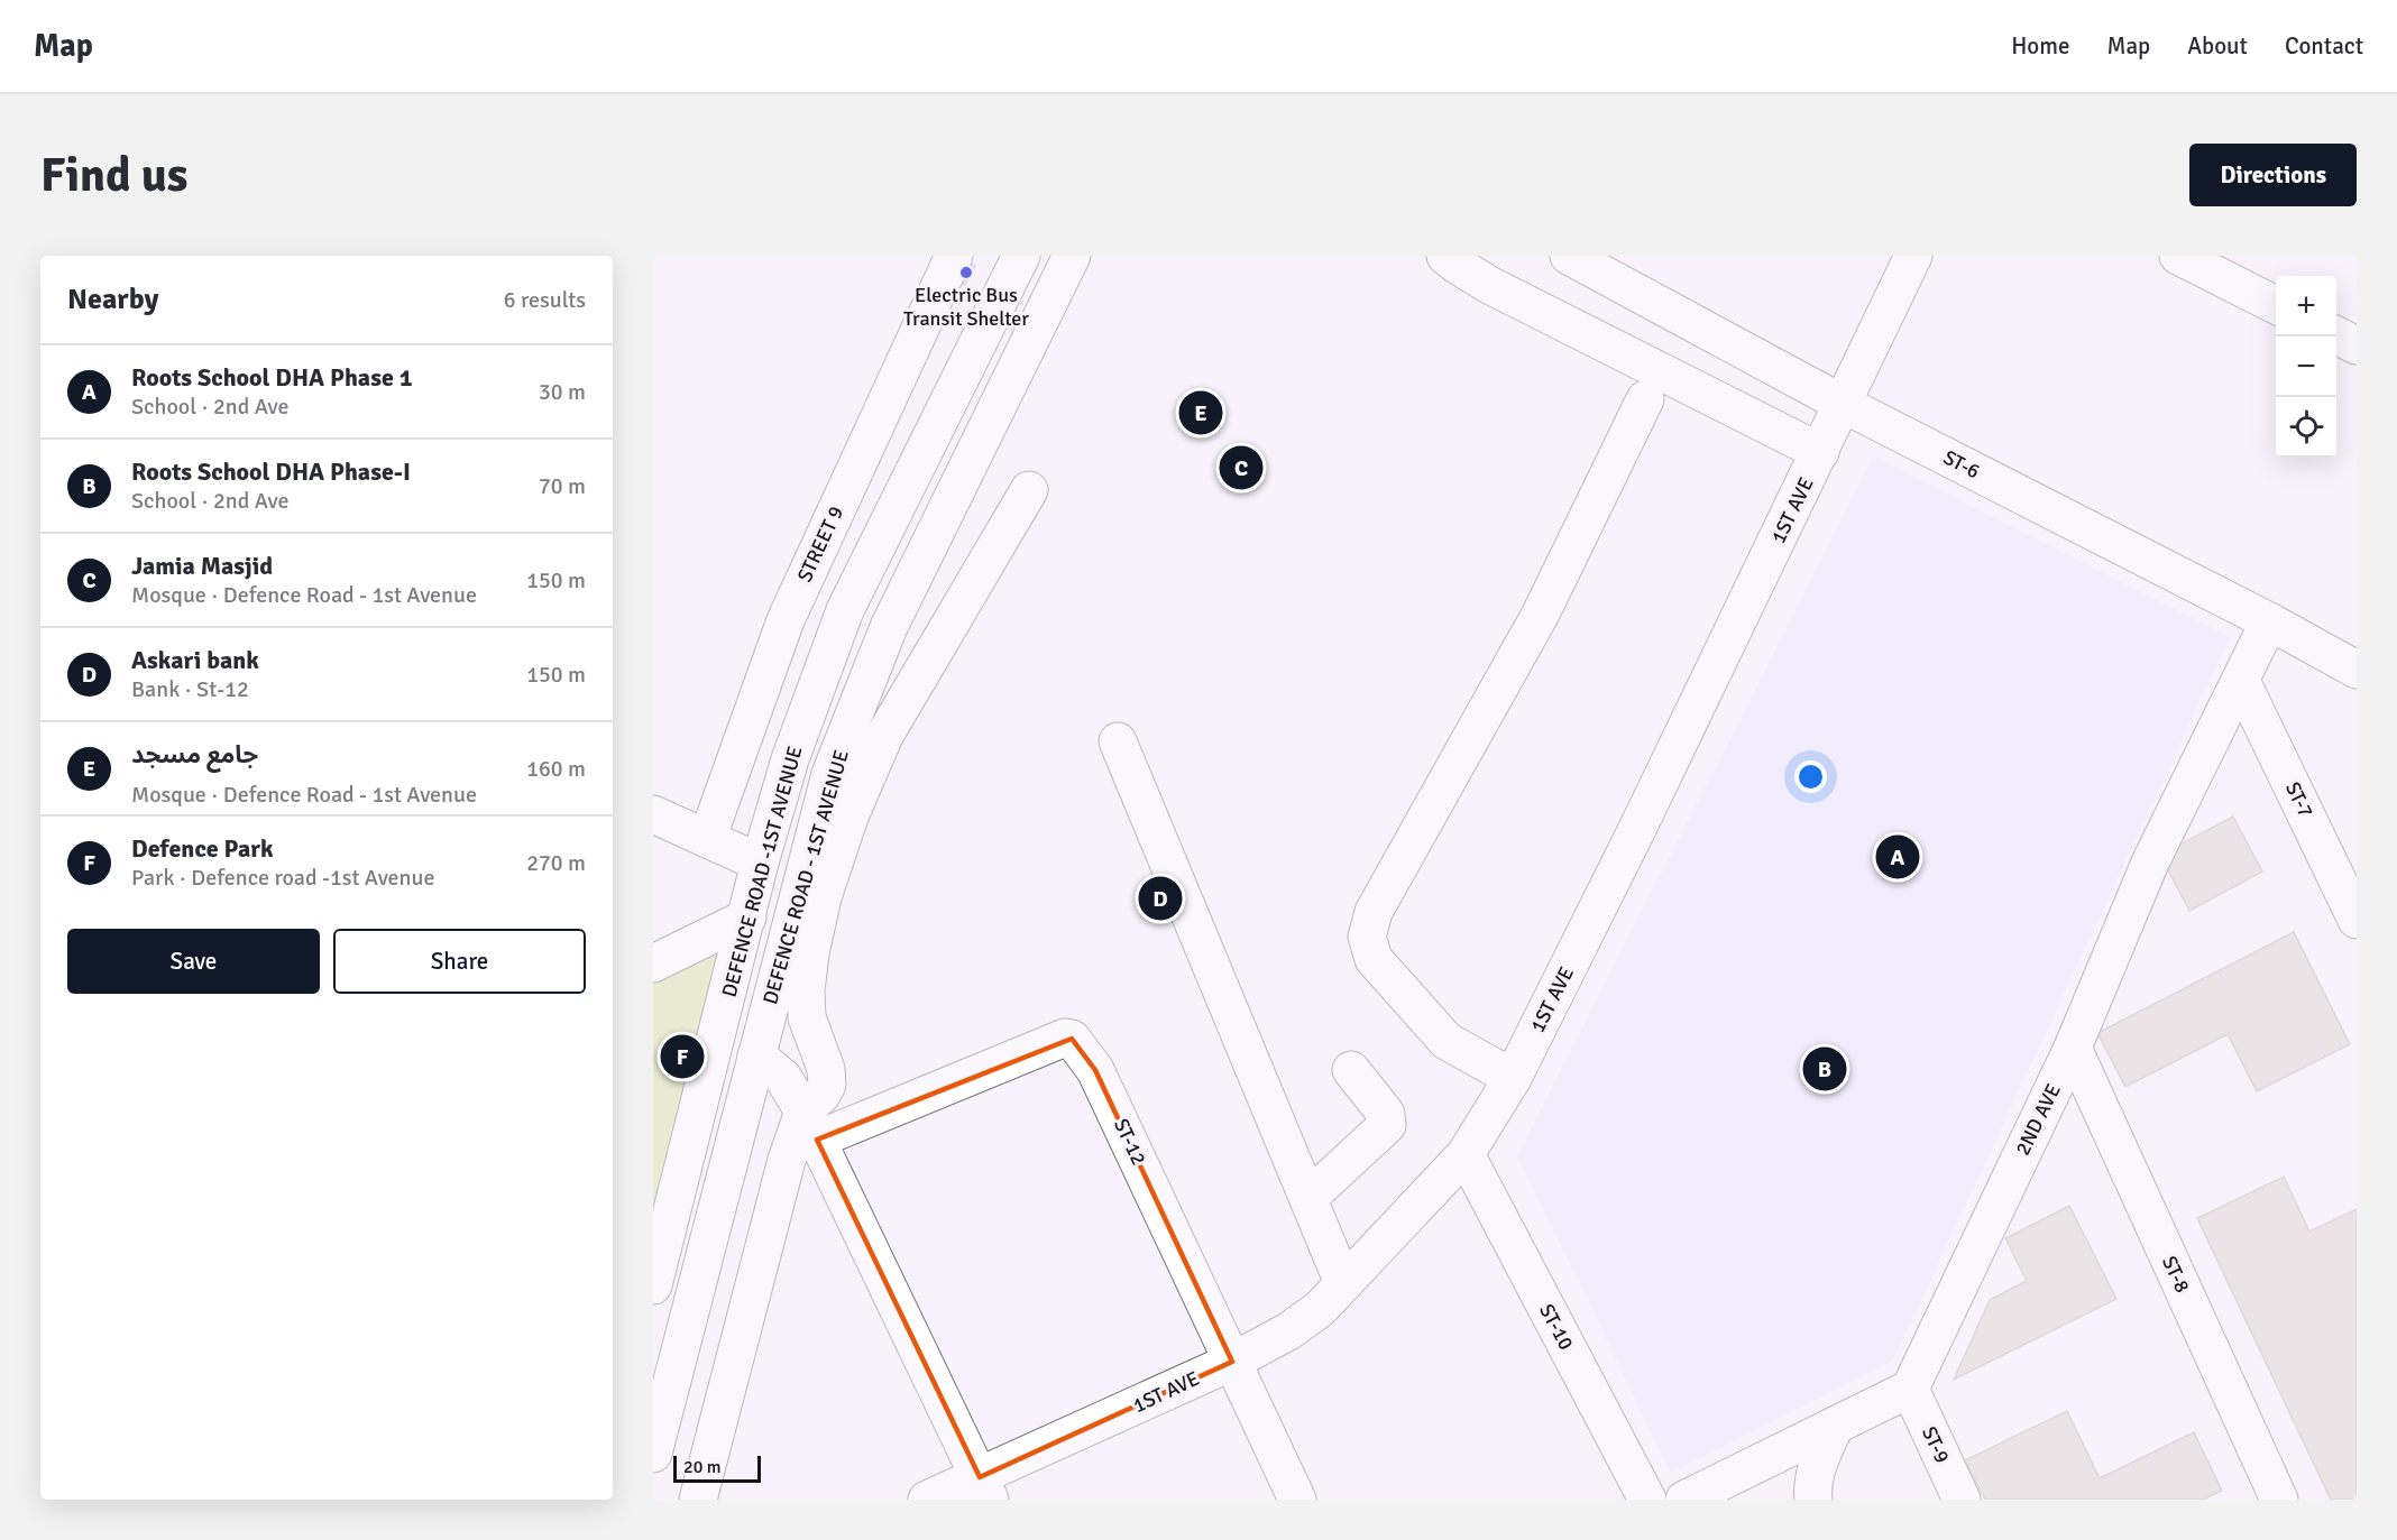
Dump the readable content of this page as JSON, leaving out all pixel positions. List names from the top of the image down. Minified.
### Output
{"streets":{"street":["ST-6","1ST AVE","STREET 9","ST-7","DEFENCE ROAD -1ST AVENUE","DEFENCE ROAD - 1ST AVENUE","2ND AVE","ST-12","ST-8","ST-10","ST-9"]},"crossings":[["ST-6","1ST AVE"],["ST-6","2ND AVE"],["1ST AVE","ST-12"],["1ST AVE","ST-10"],["ST-7","2ND AVE"],["2ND AVE","ST-8"],["2ND AVE","ST-9"]],"places":["Electric Bus Transit Shelter"],"scale_bar":"20 m","page":{"header":"Map","nav":["Home","Map","About","Contact"],"buttons":["Directions",["Save","Share"]],"title":"Find us","heading":["Nearby","6 results"],"map_buttons":["+","−"],"list":[{"mark":"A","name":"Roots School DHA Phase 1","note":"School · 2nd Ave","value":"30 m"},{"mark":"B","name":"Roots School DHA Phase-I","note":"School · 2nd Ave","value":"70 m"},{"mark":"C","name":"Jamia Masjid","note":"Mosque · Defence Road - 1st Avenue","value":"150 m"},{"mark":"D","name":"Askari bank","note":"Bank · St-12","value":"150 m"},{"mark":"E","name":"جامع مسجد","note":"Mosque · Defence Road - 1st Avenue","value":"160 m"},{"mark":"F","name":"Defence Park","note":"Park · Defence road -1st Avenue","value":"270 m"}],"pins":["E","C","A","D","F","B"],"scale":"20 m"}}
